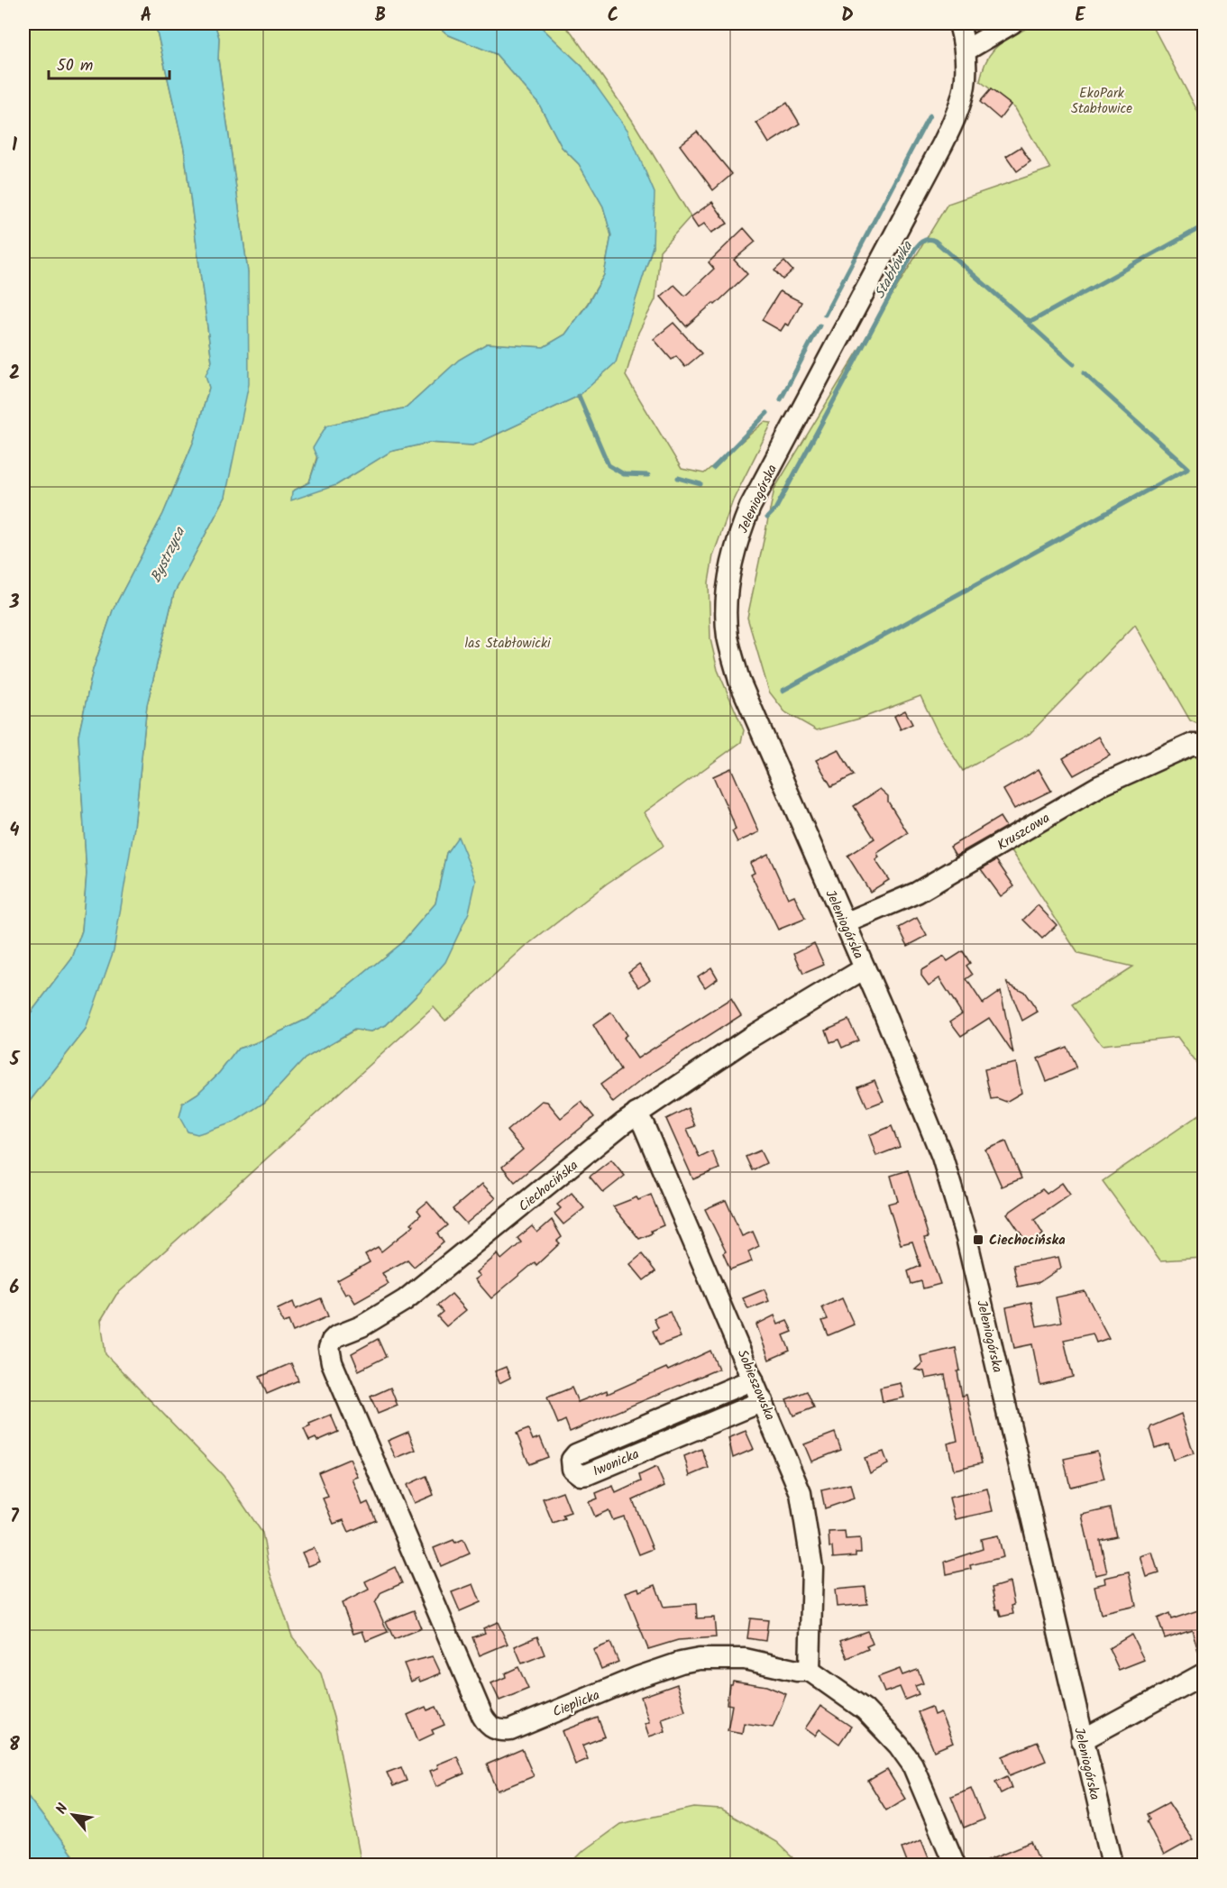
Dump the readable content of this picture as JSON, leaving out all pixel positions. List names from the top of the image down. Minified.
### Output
{"streets":{"street":["Jeleniogórska","Kruszcowa","Ciechocińska","Sobieszowska","Iwonicka","Cieplicka"]},"crossings":[["Jeleniogórska","Kruszcowa"],["Jeleniogórska","Ciechocińska"],["Ciechocińska","Sobieszowska"],["Ciechocińska","Cieplicka"],["Sobieszowska","Iwonicka"],["Sobieszowska","Cieplicka"]],"water":["Stabłówka","Bystrzyca"],"parks":["EkoPark Stabłowice","las Stabłowicki"],"places":{"transit":["Ciechocińska"]},"scale_bar":"50 m","north":"top left","grid":{"columns":["A","B","C","D","E"],"rows":["1","2","3","4","5","6","7","8"]}}
